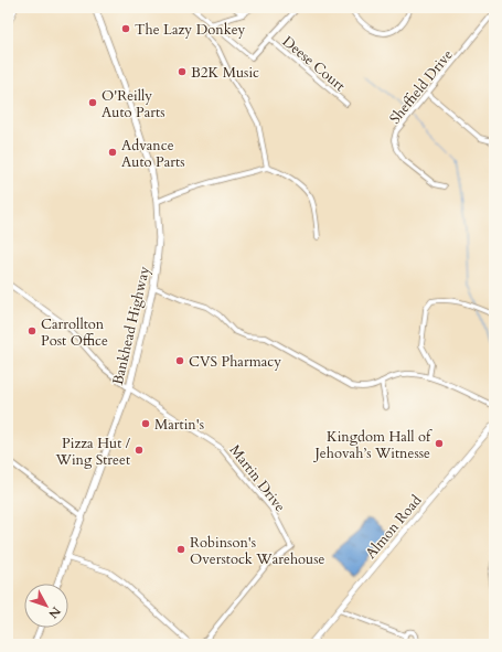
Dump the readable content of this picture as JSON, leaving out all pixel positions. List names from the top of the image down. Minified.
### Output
{"streets":{"main road":["Bankhead Highway"],"street":["Deese Court","Sheffield Drive","Martin Drive","Almon Road"]},"crossings":[["Bankhead Highway","Martin Drive"]],"places":["The Lazy Donkey","B2K Music","O'Reilly Auto Parts","Advance Auto Parts","Carrollton Post Office","CVS Pharmacy","Martin's","Kingdom Hall of Jehovah’s Witnesse","Pizza Hut / Wing Street","Robinson's Overstock Warehouse"],"north":"bottom right"}
